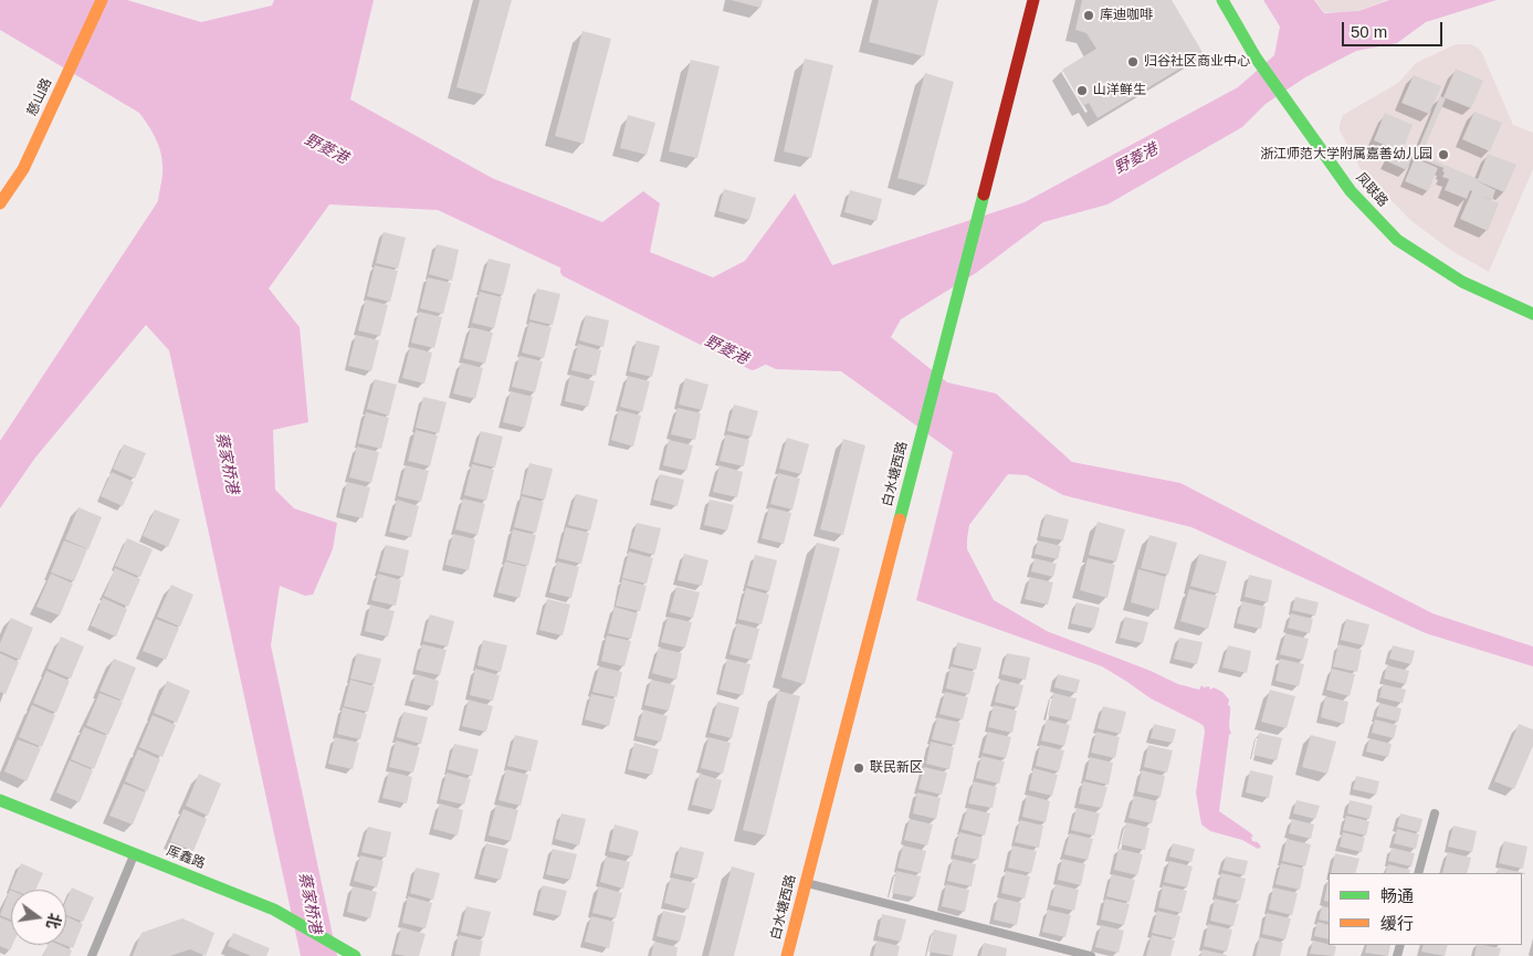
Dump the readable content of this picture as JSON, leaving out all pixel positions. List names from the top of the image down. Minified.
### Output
{"streets":{"street":["慈山路","凤联路","白水塘西路","厍鑫路"]},"water":["野菱港","蔡家桥港"],"places":["库迪咖啡","归谷社区商业中心","山洋鲜生","浙江师范大学附属嘉善幼儿园","联民新区"],"legend":["畅通","缓行"],"scale_bar":"50 m","north":"right"}
